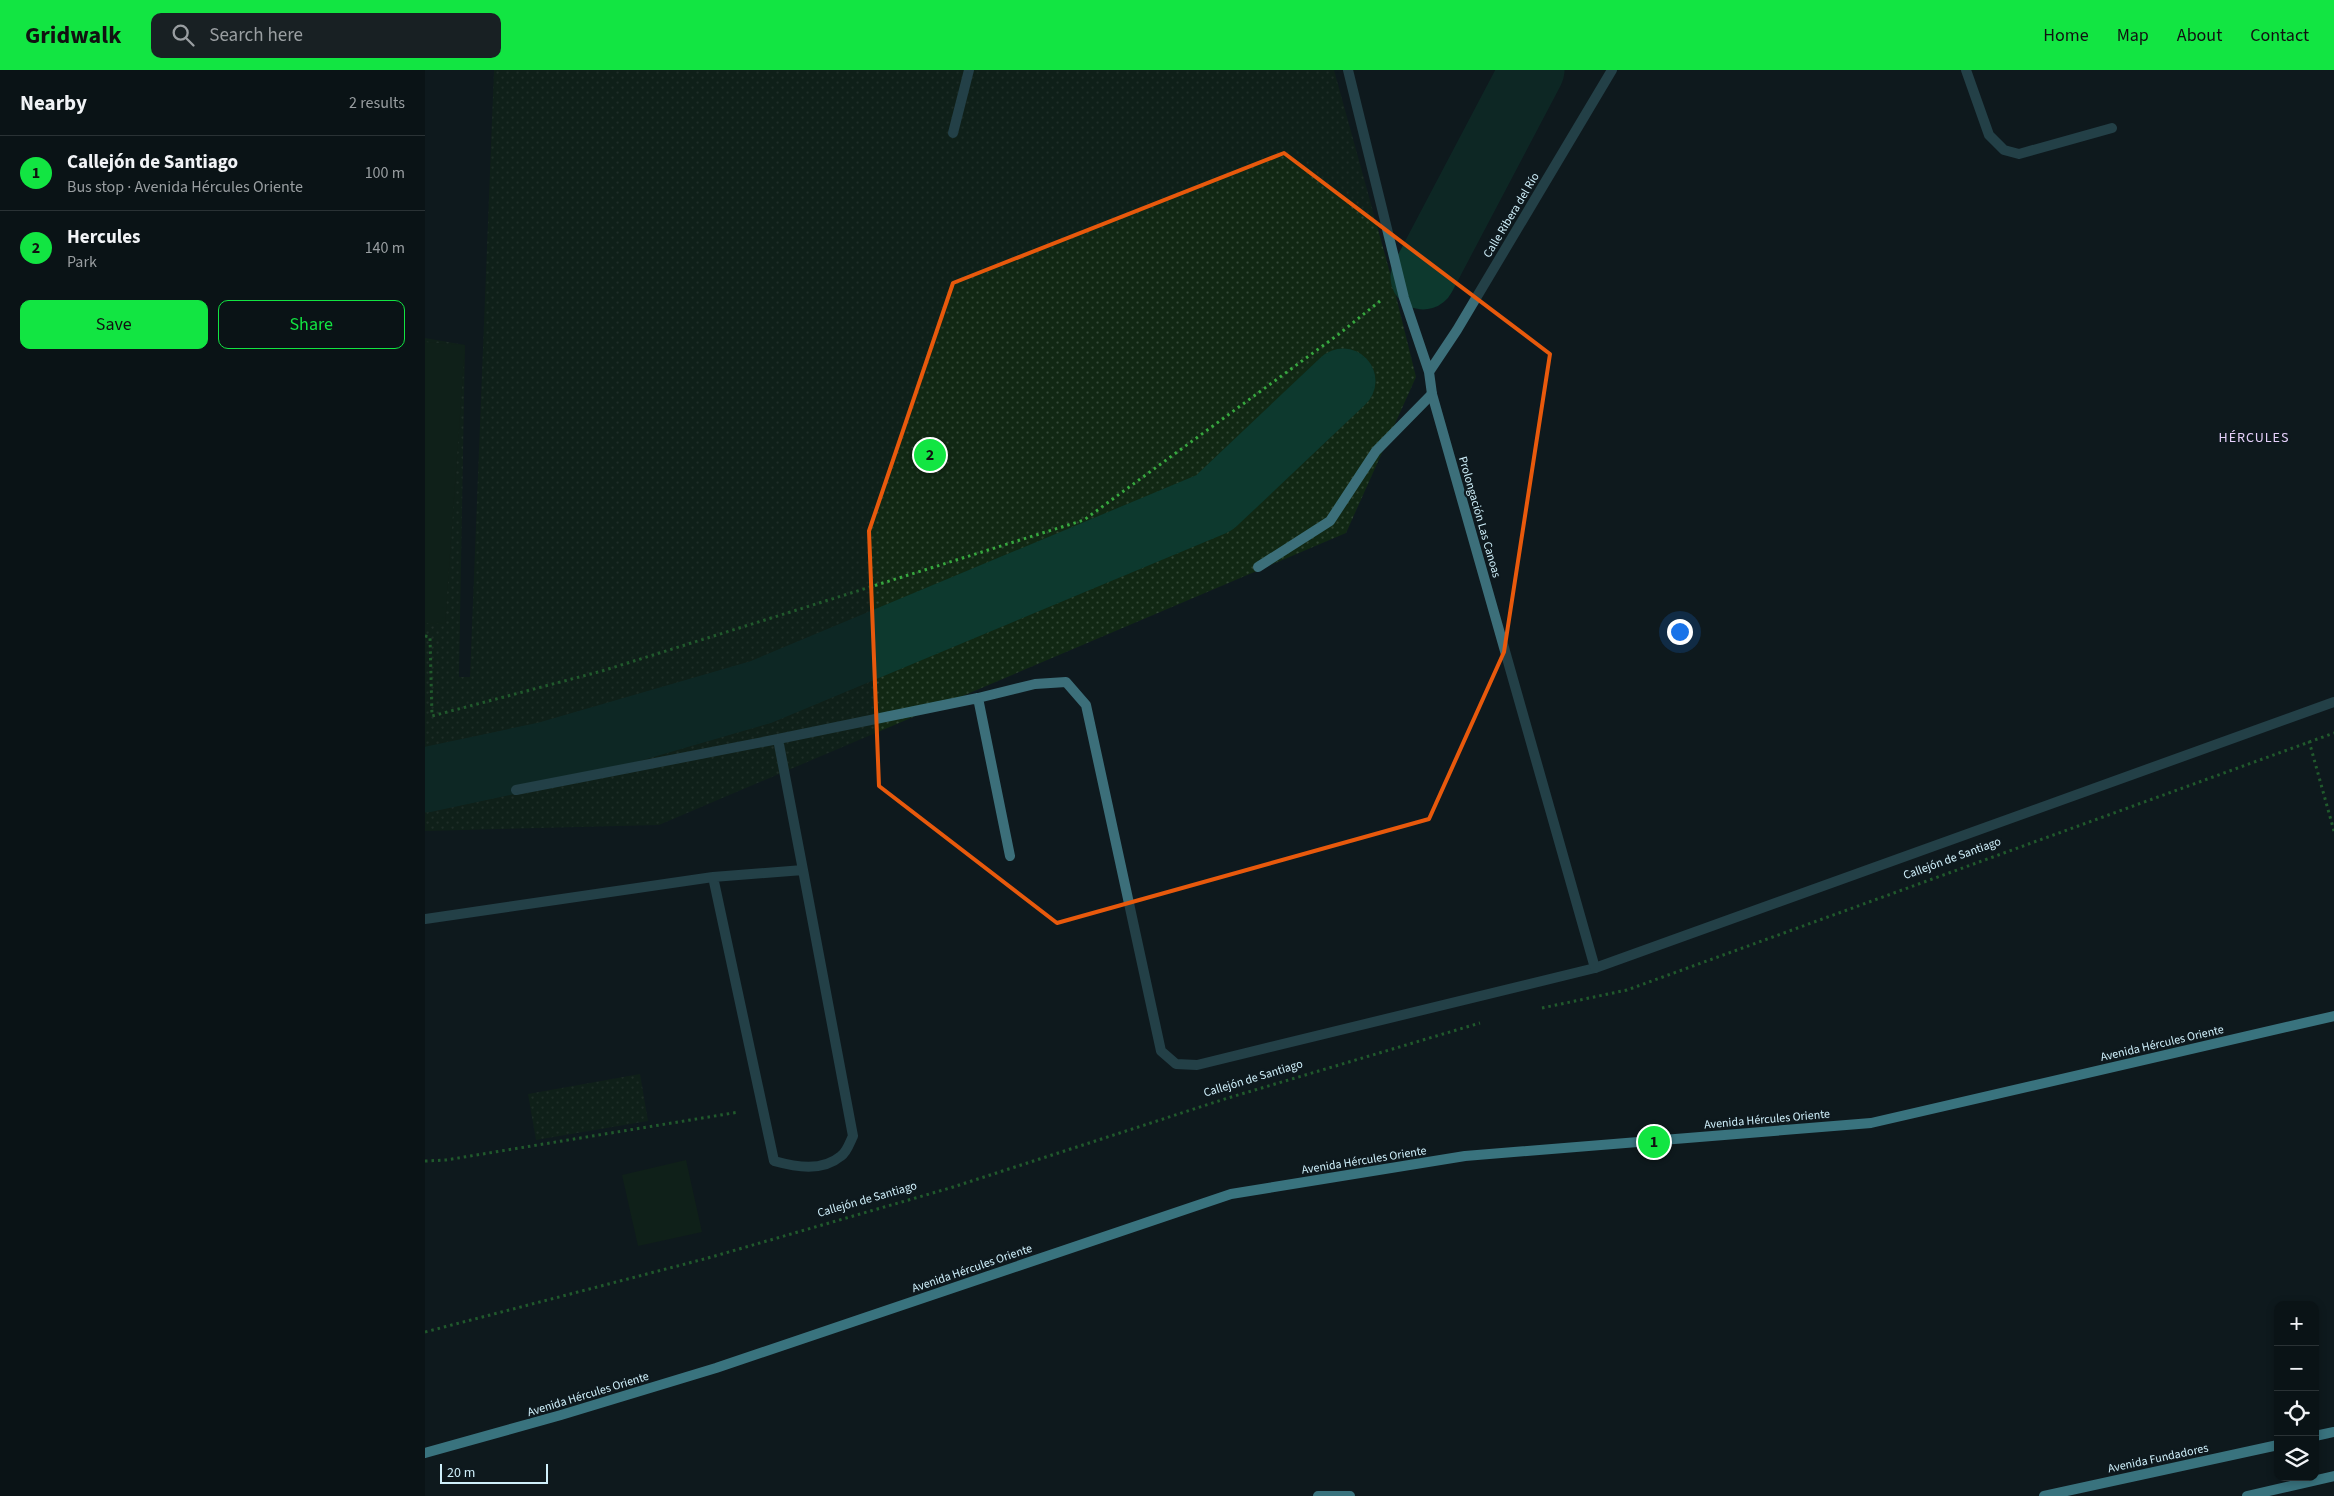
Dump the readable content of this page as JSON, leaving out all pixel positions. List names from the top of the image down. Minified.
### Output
{"streets":{"street":["Calle Ribera del Río","Prolongación Las Canoas","Callejón de Santiago","Avenida Hércules Oriente","Avenida Fundadores"]},"crossings":[["Calle Ribera del Río","Prolongación Las Canoas"],["Prolongación Las Canoas","Callejón de Santiago"]],"districts":["HÉRCULES"],"scale_bar":"20 m","page":{"header":"Gridwalk","search":"Search here","nav":["Home","Map","About","Contact"],"heading":["Nearby","2 results"],"list":[{"mark":"1","name":"Callejón de Santiago","note":"Bus stop · Avenida Hércules Oriente","value":"100 m"},{"mark":"2","name":"Hercules","note":"Park","value":"140 m"}],"buttons":["Save","Share"],"pins":["2","1"],"map_buttons":["+","−"],"scale":"20 m"}}
